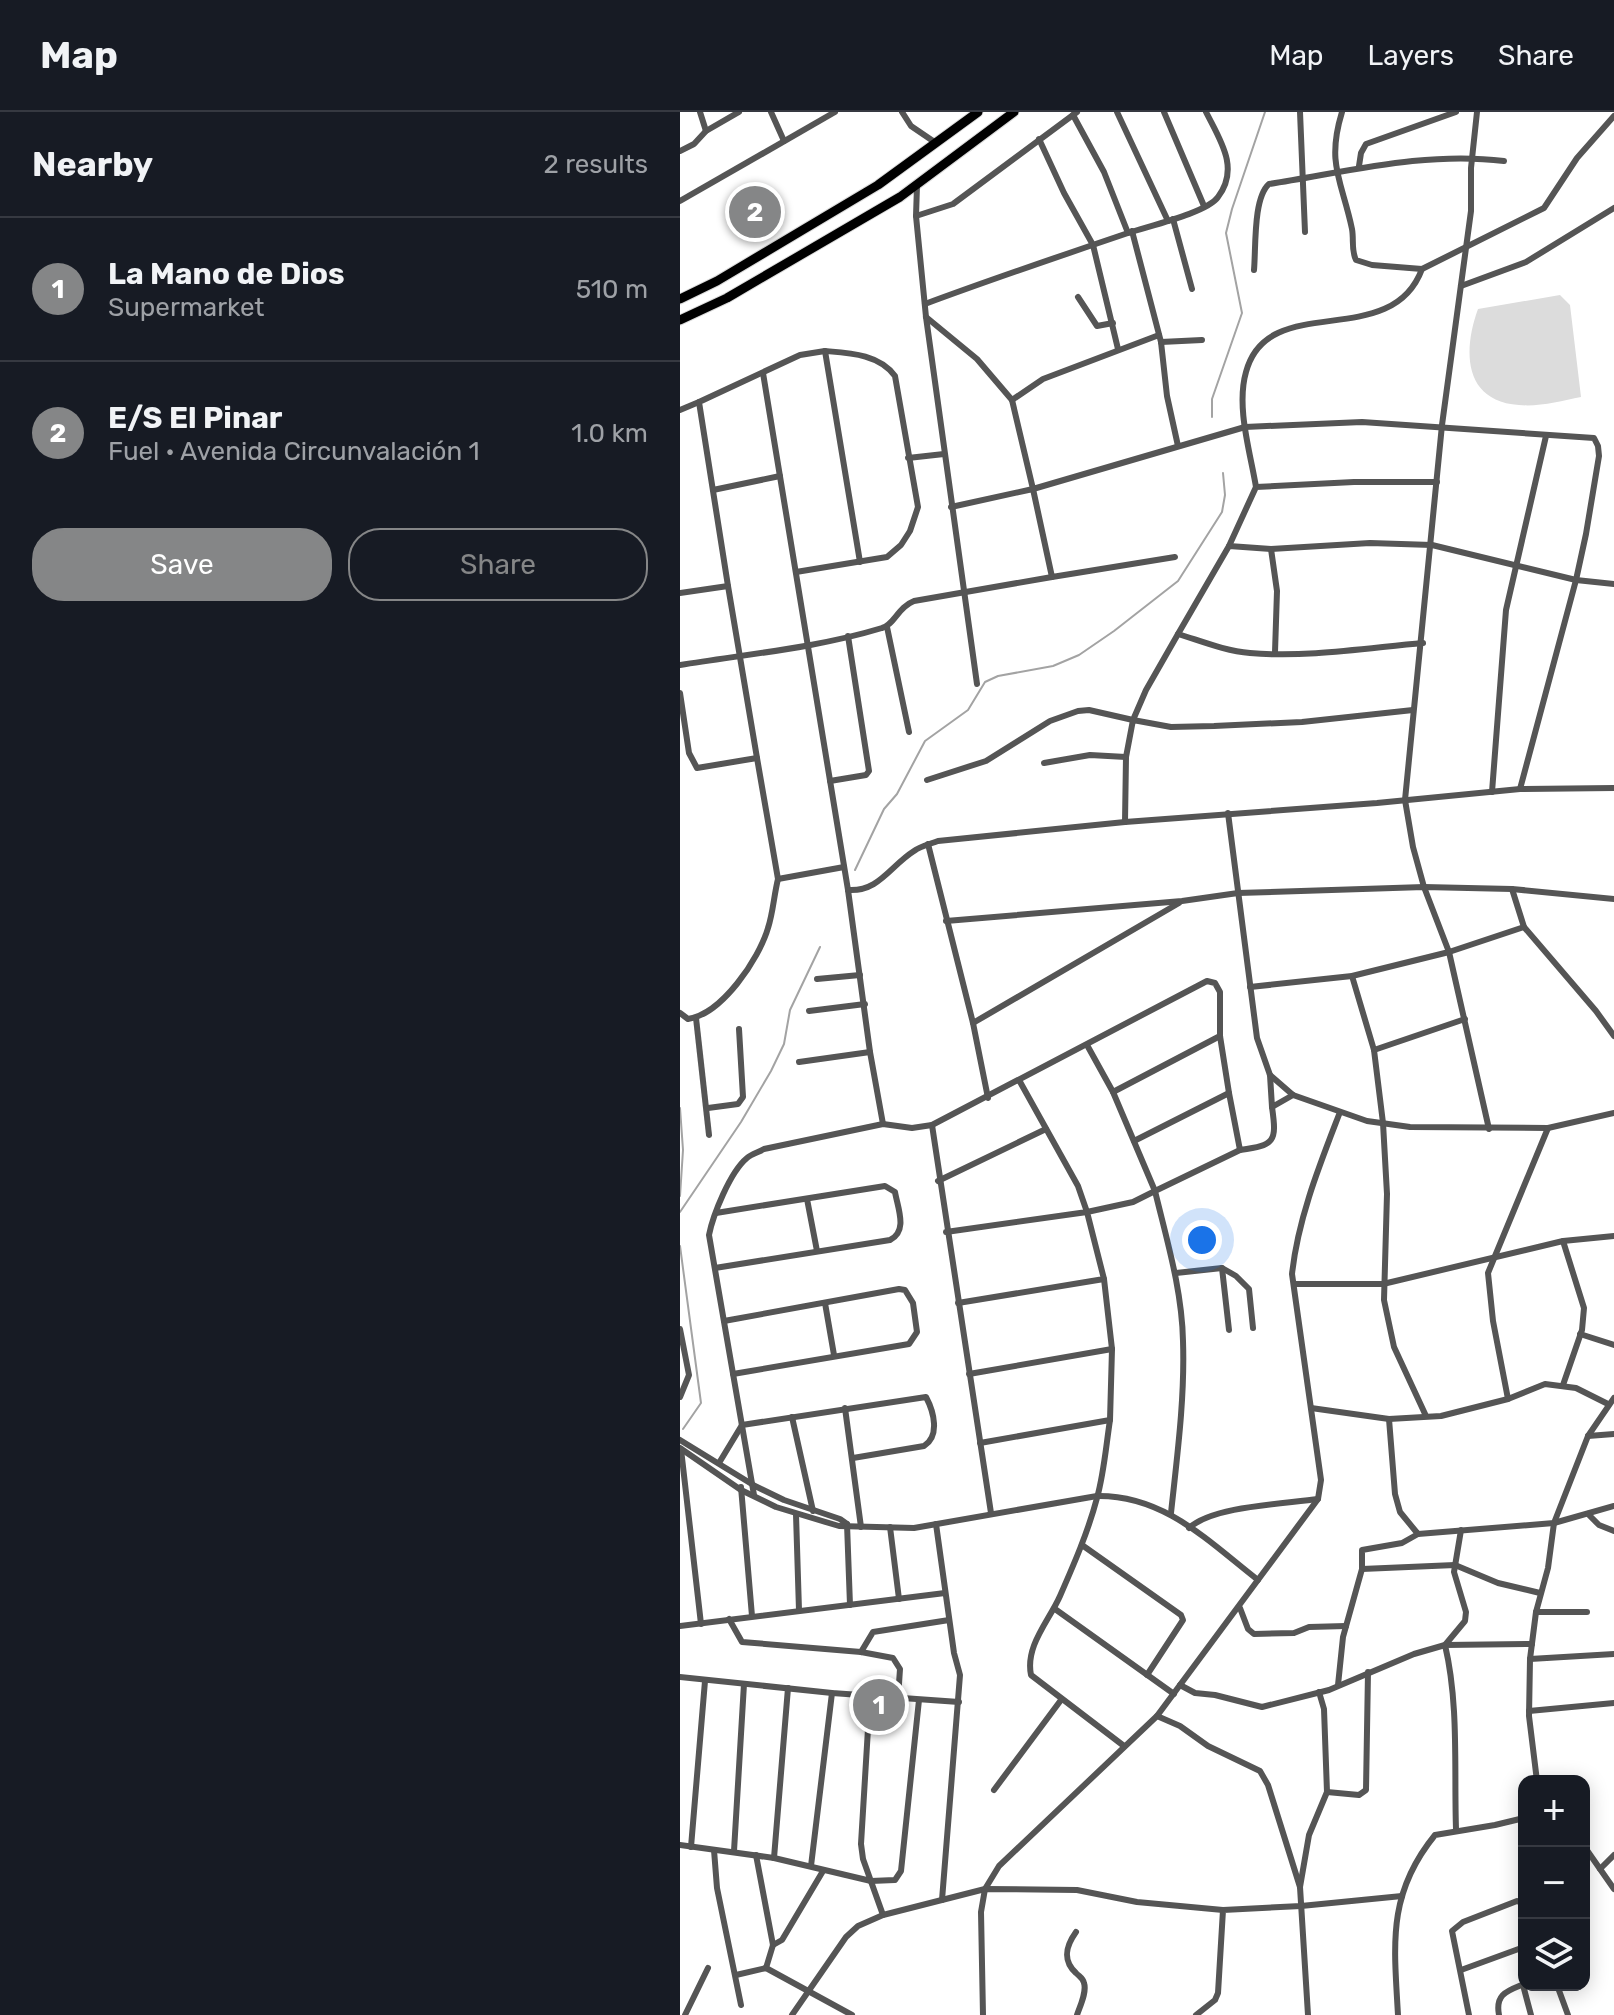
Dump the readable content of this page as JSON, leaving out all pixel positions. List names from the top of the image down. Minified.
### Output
{"page":{"header":"Map","nav":["Map","Layers","Share"],"heading":["Nearby","2 results"],"pins":["2","1"],"list":[{"mark":"1","name":"La Mano de Dios","note":"Supermarket","value":"510 m"},{"mark":"2","name":"E/S El Pinar","note":"Fuel · Avenida Circunvalación 1","value":"1.0 km"}],"buttons":["Save","Share"],"map_buttons":["+","−"]}}
